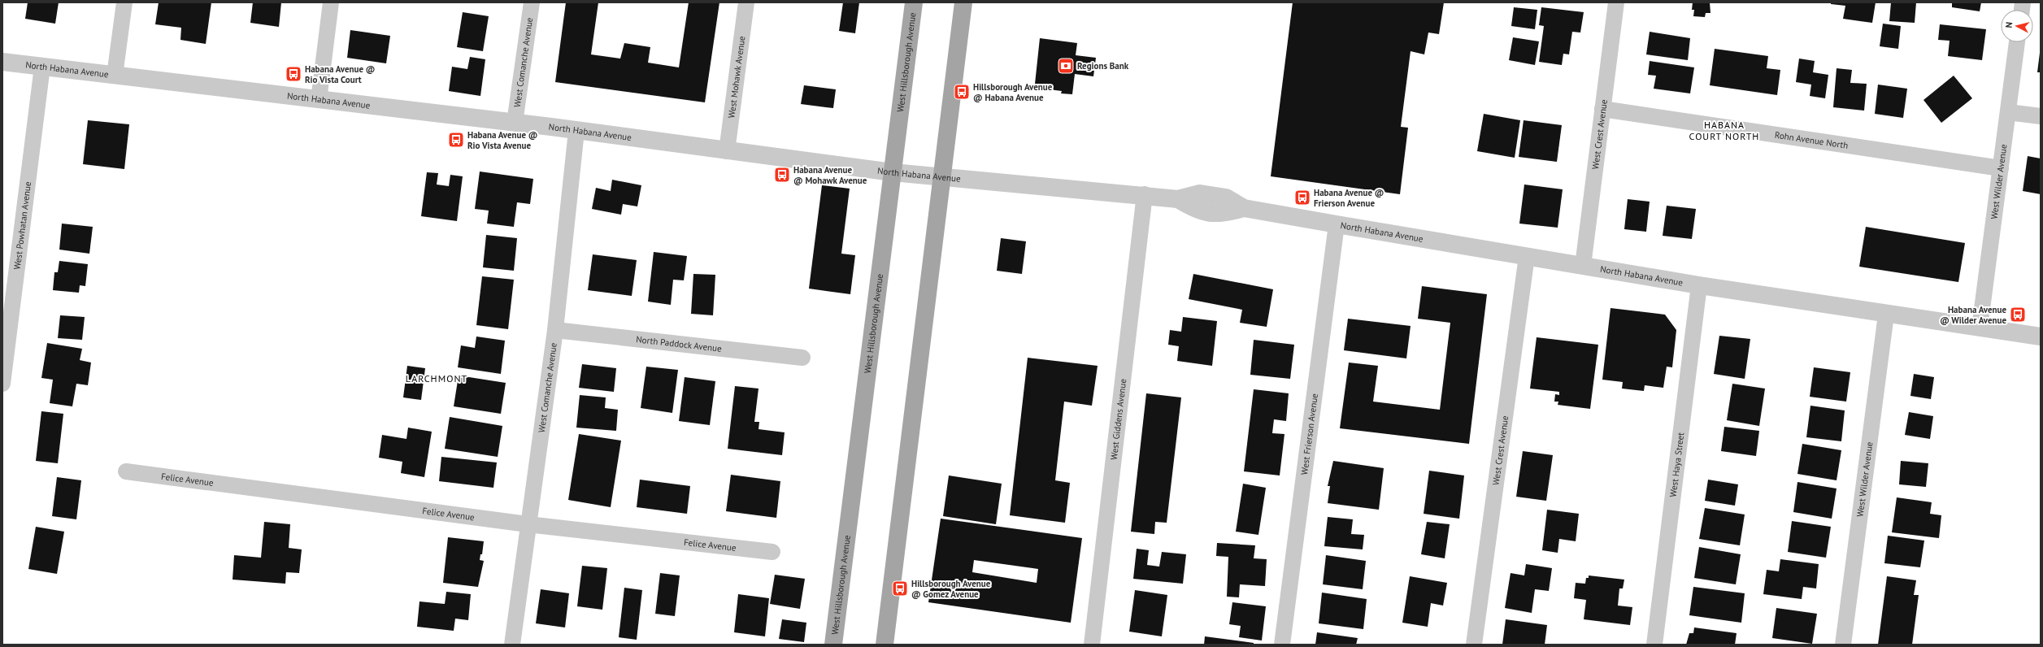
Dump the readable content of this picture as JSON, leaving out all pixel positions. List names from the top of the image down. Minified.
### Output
{"streets":{"main road":["West Hillsborough Avenue"],"street":["West Comanche Avenue","North Habana Avenue","West Mohawk Avenue","West Crest Avenue","Rohn Avenue North","West Wilder Avenue","West Powhatan Avenue","North Paddock Avenue","West Giddens Avenue","West Frierson Avenue","West Haya Street","Felice Avenue"]},"crossings":[["West Comanche Avenue","North Habana Avenue"],["West Comanche Avenue","North Paddock Avenue"],["West Comanche Avenue","Felice Avenue"],["West Hillsborough Avenue","North Habana Avenue"],["North Habana Avenue","West Mohawk Avenue"],["North Habana Avenue","West Crest Avenue"],["North Habana Avenue","West Wilder Avenue"],["North Habana Avenue","West Powhatan Avenue"],["North Habana Avenue","West Giddens Avenue"],["North Habana Avenue","West Frierson Avenue"],["North Habana Avenue","West Haya Street"],["West Crest Avenue","Rohn Avenue North"],["Rohn Avenue North","West Wilder Avenue"]],"districts":["HABANA COURT NORTH","LARCHMONT"],"places":{"bank":["Regions Bank"],"bus stop":["Habana Avenue @ Rio Vista Court","Hillsborough Avenue @ Habana Avenue","Habana Avenue @ Rio Vista Avenue","Habana Avenue @ Mohawk Avenue","Habana Avenue @ Frierson Avenue","Habana Avenue @ Wilder Avenue","Hillsborough Avenue @ Gomez Avenue"]},"north":"left"}
